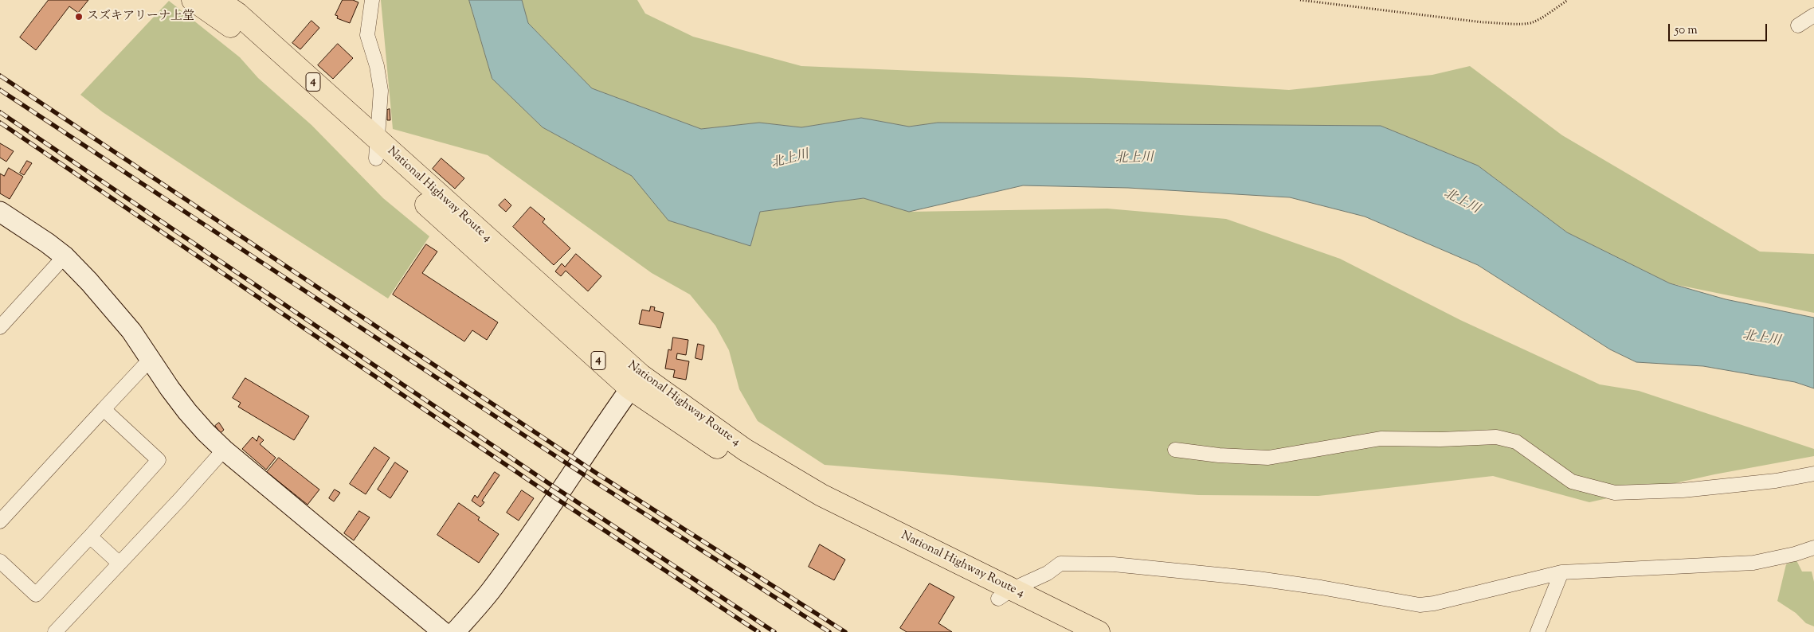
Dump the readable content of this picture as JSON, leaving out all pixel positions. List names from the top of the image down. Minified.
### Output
{"streets":{"highway":["4","National Highway Route 4"]},"water":["北上川"],"places":["スズキアリーナ上堂"],"scale_bar":"50 m"}
